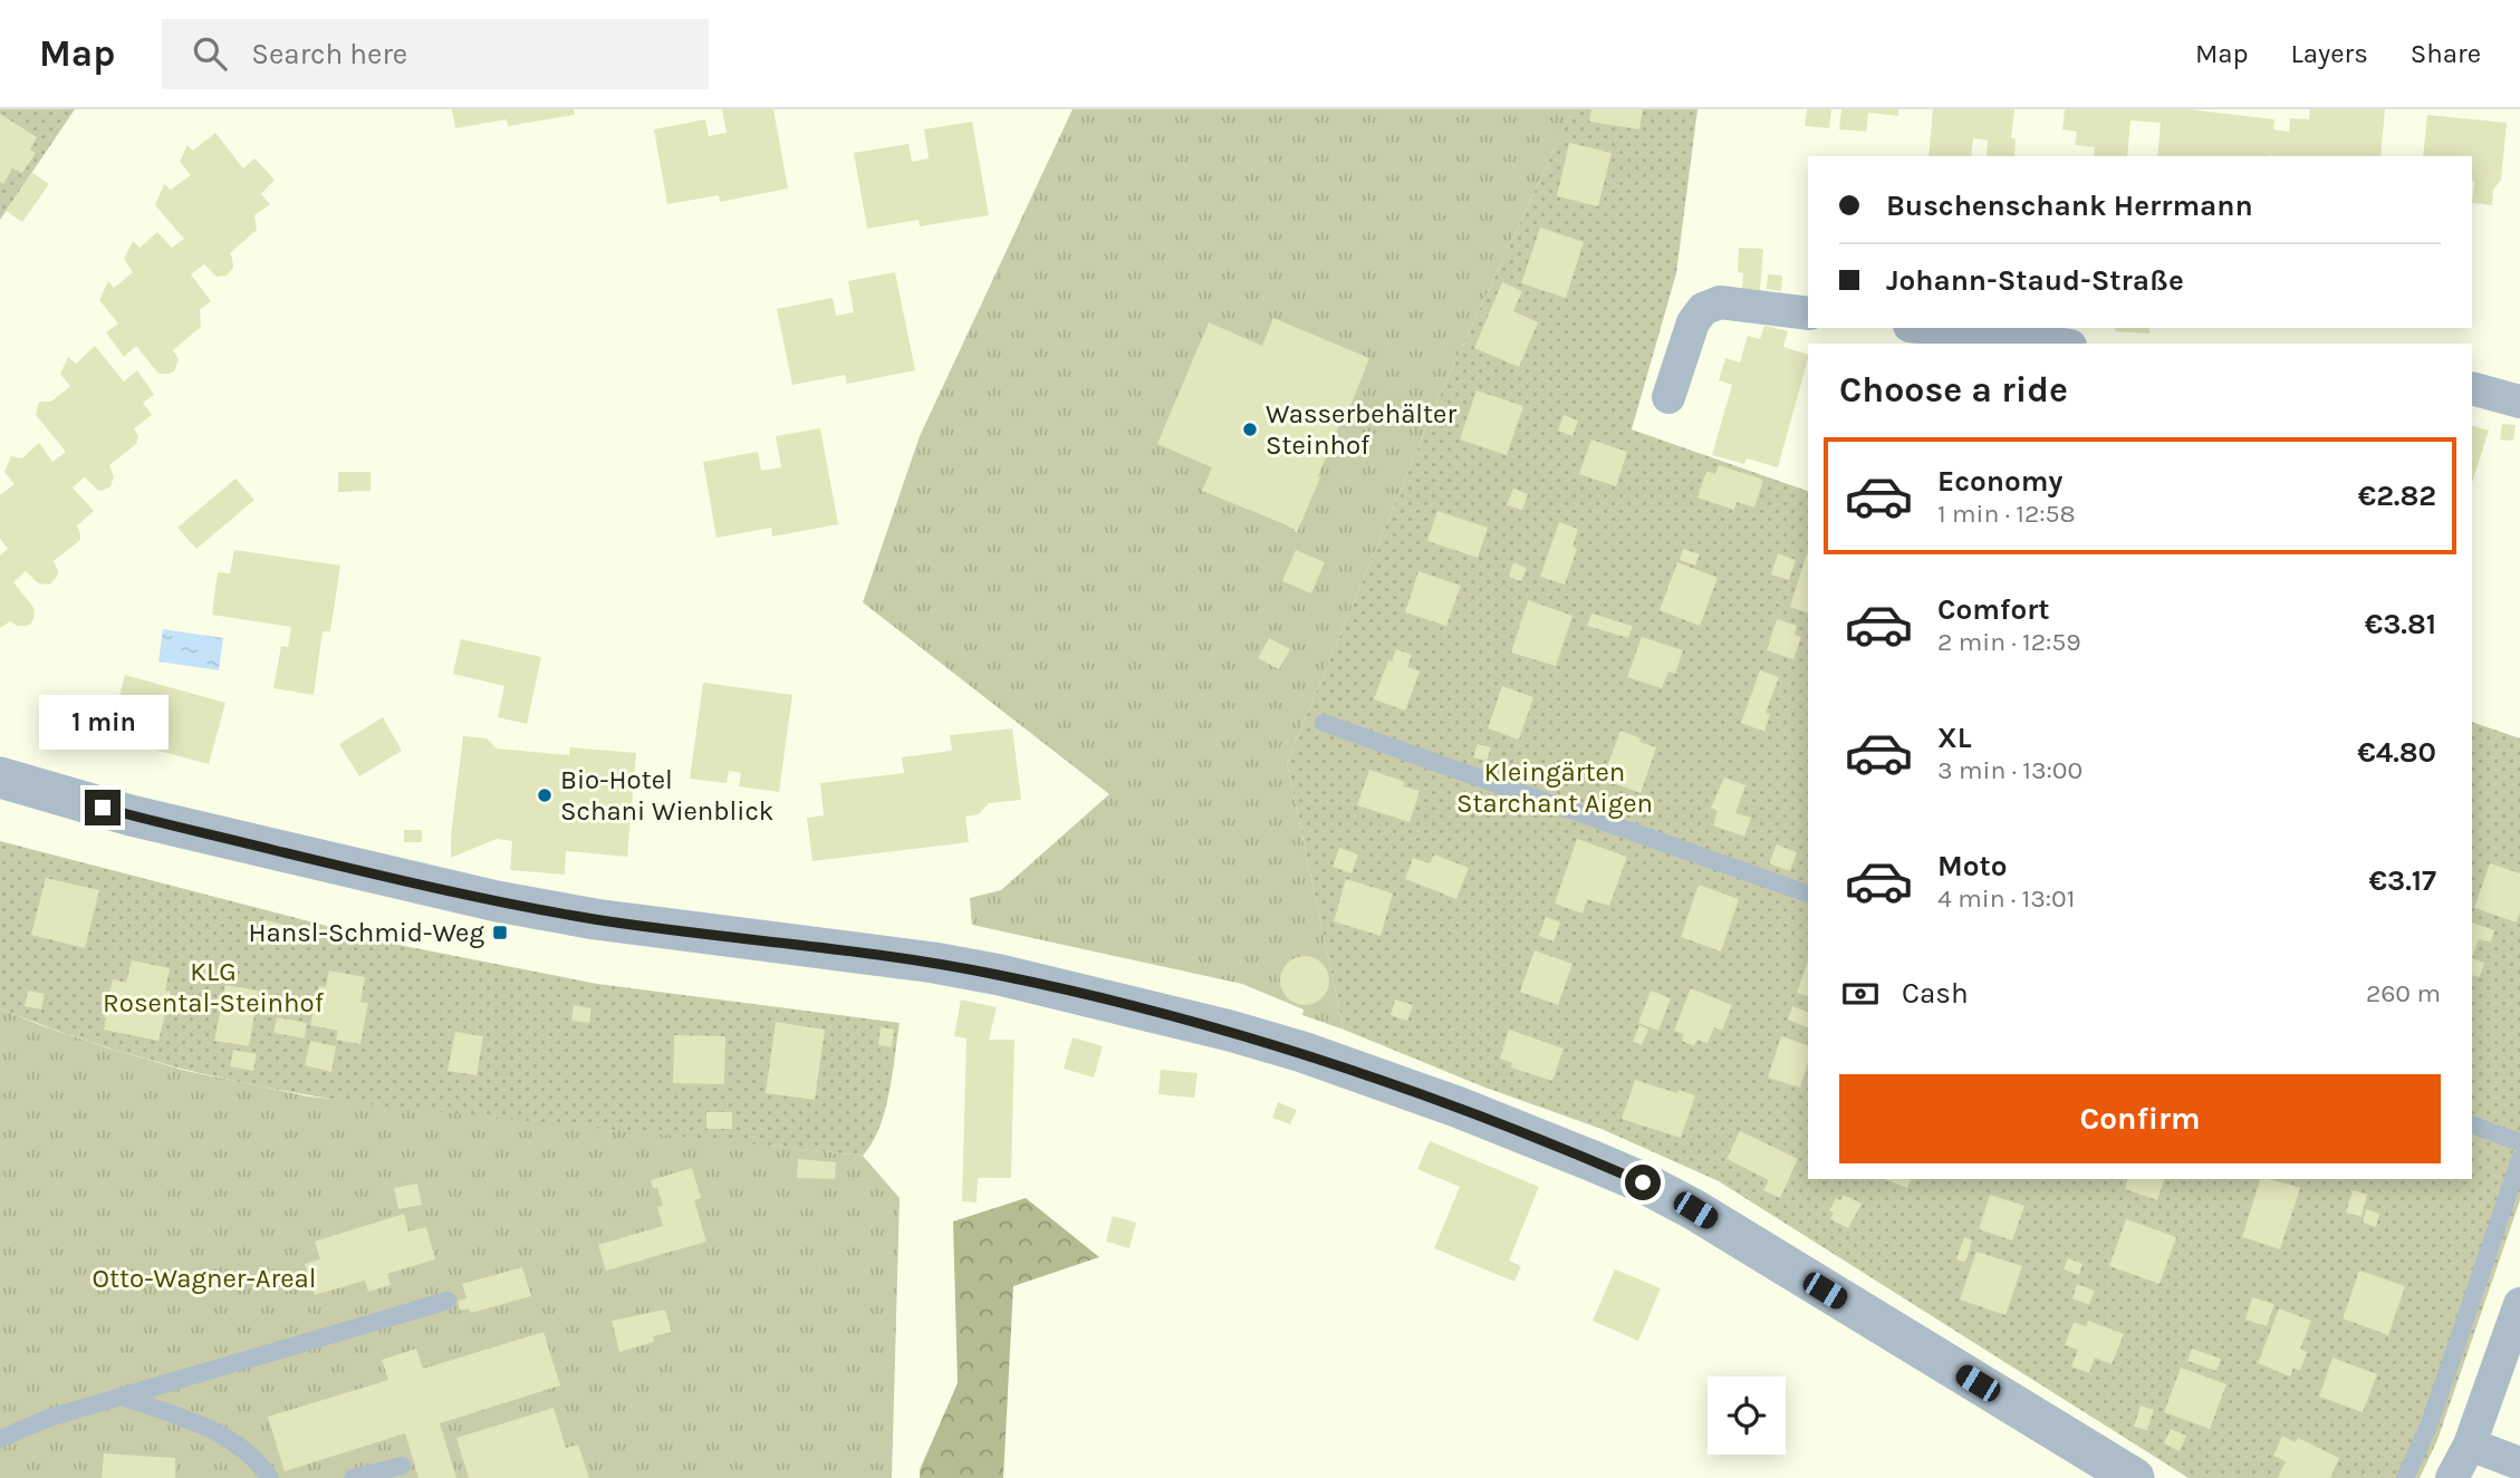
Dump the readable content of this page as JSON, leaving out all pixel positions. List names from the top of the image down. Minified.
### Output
{"parks":["Kleingärten Starchant Aigen","KLG Rosental-Steinhof","Otto-Wagner-Areal"],"places":{"other":["Wasserbehälter Steinhof","Bio-Hotel Schani Wienblick"],"transit":["Hansl-Schmid-Weg"]},"page":{"header":"Map","search":"Search here","nav":["Map","Layers","Share"],"banner":["Buschenschank Herrmann","Johann-Staud-Straße"],"heading":"Choose a ride","list":[{"name":"Economy","note":"1 min · 12:58","value":"€2.82"},{"name":"Comfort","note":"2 min · 12:59","value":"€3.81"},{"name":"XL","note":"3 min · 13:00","value":"€4.80"},{"name":"Moto","note":"4 min · 13:01","value":"€3.17"}],"bubble":"1 min","pay":["Cash","260 m"],"buttons":"Confirm"}}
